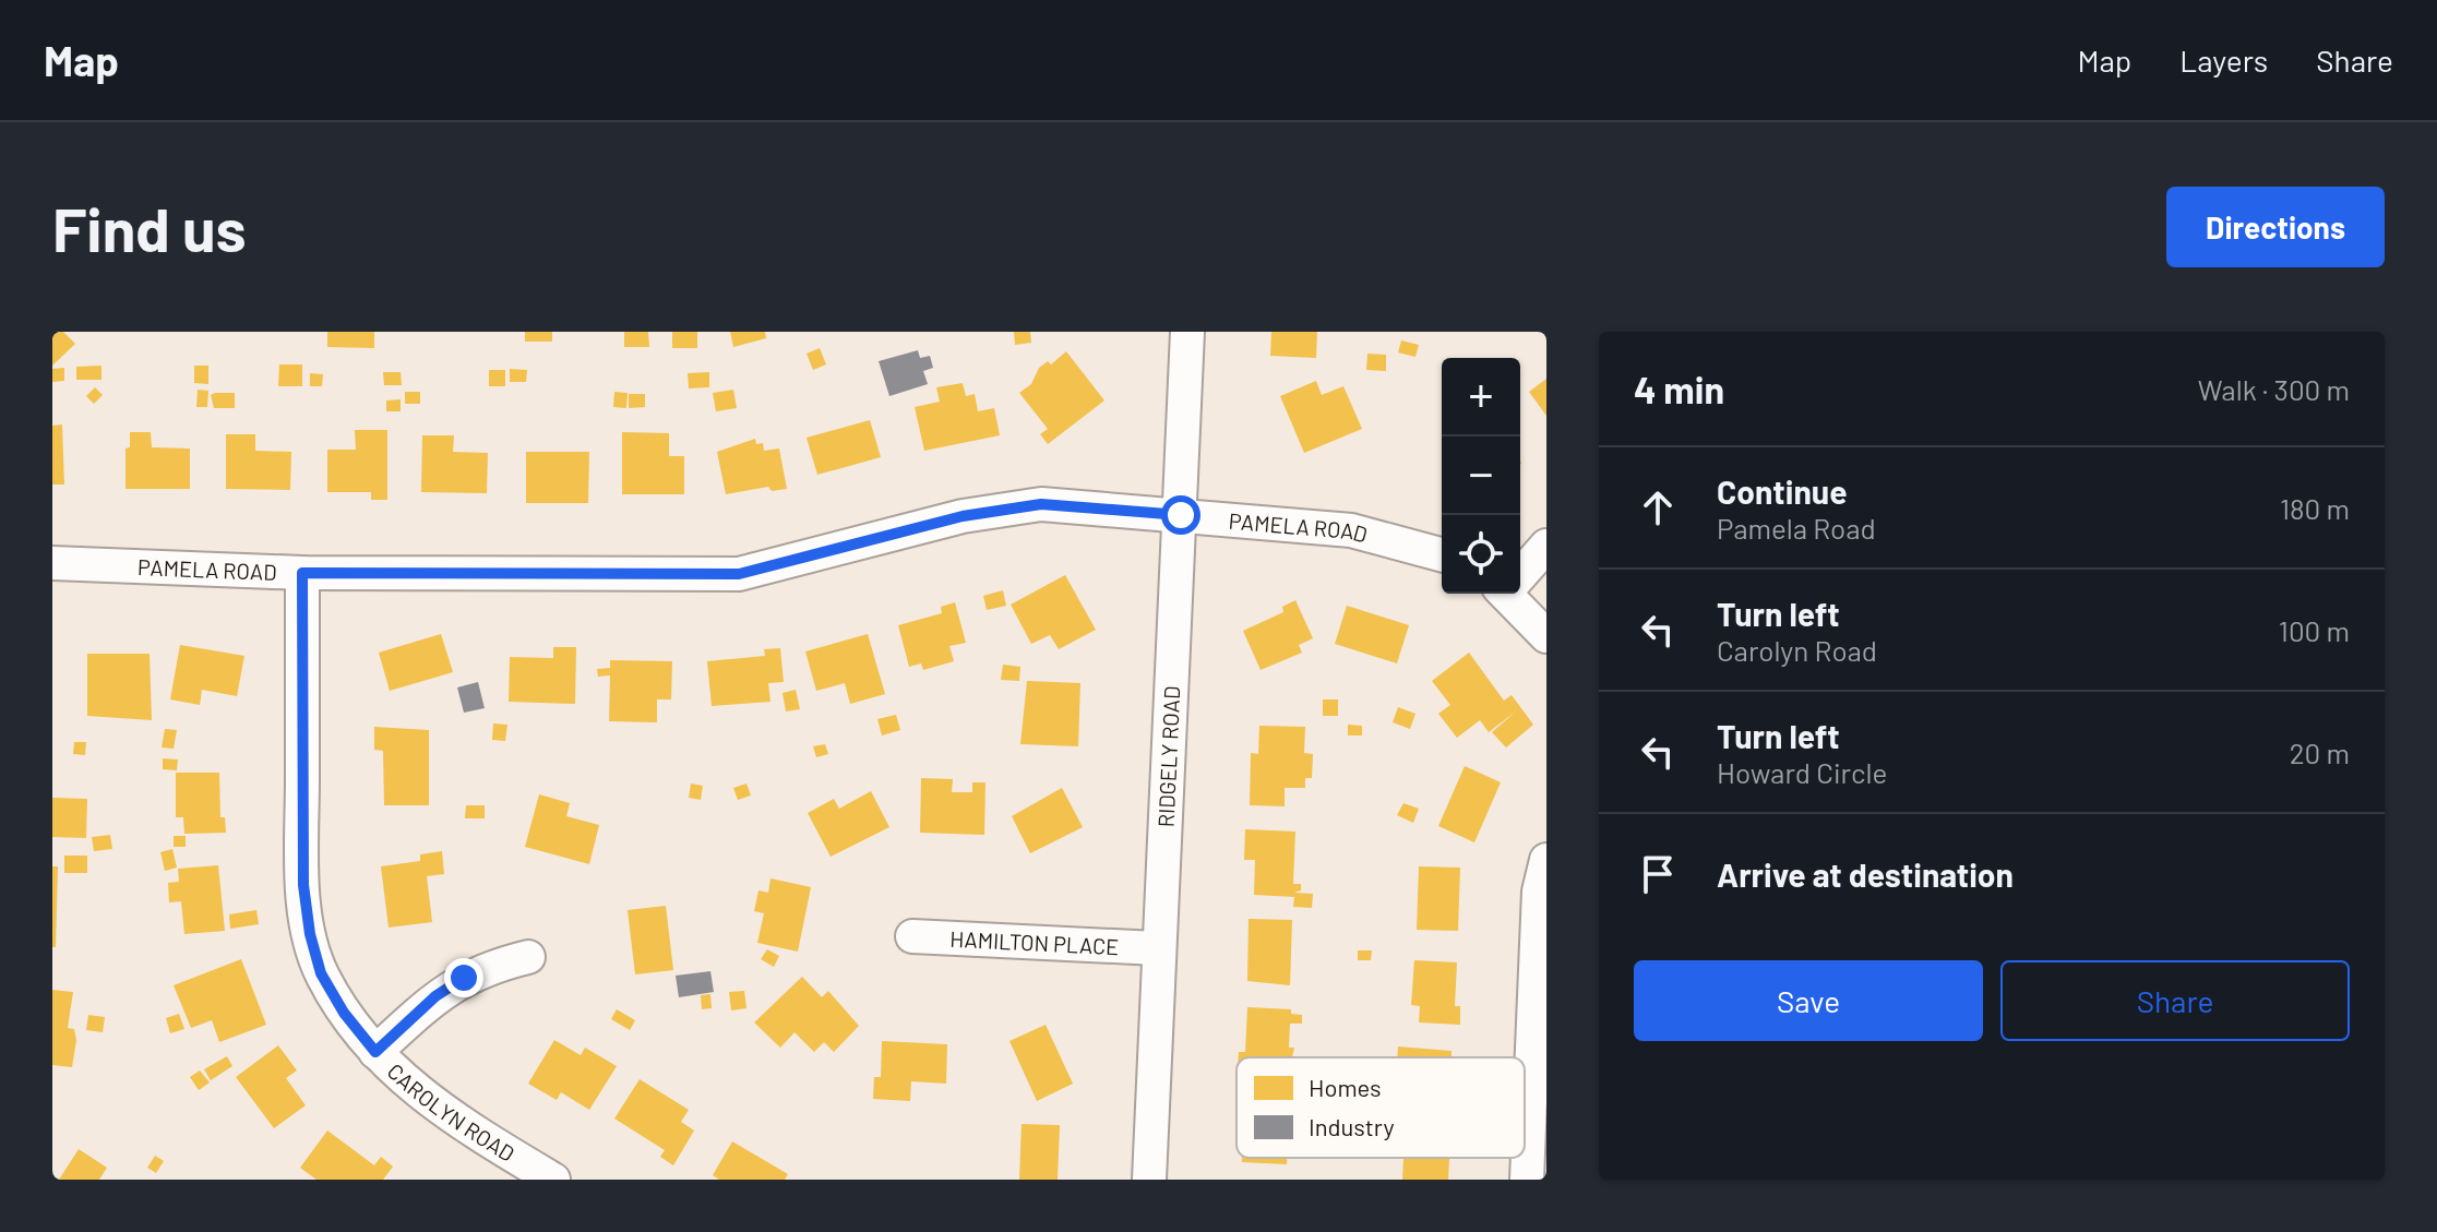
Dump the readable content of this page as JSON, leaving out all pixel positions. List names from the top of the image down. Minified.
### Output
{"streets":{"street":["PAMELA ROAD","RIDGELY ROAD","HAMILTON PLACE","CAROLYN ROAD"]},"crossings":[["PAMELA ROAD","RIDGELY ROAD"],["PAMELA ROAD","CAROLYN ROAD"],["RIDGELY ROAD","HAMILTON PLACE"]],"legend":["Homes","Industry"],"page":{"header":"Map","nav":["Map","Layers","Share"],"buttons":["Directions",["Save","Share"]],"title":"Find us","heading":["4 min","Walk · 300 m"],"map_buttons":["+","−"],"list":[["Continue","Pamela Road","180 m"],["Turn left","Carolyn Road","100 m"],["Turn left","Howard Circle","20 m"],"Arrive at destination"]}}
